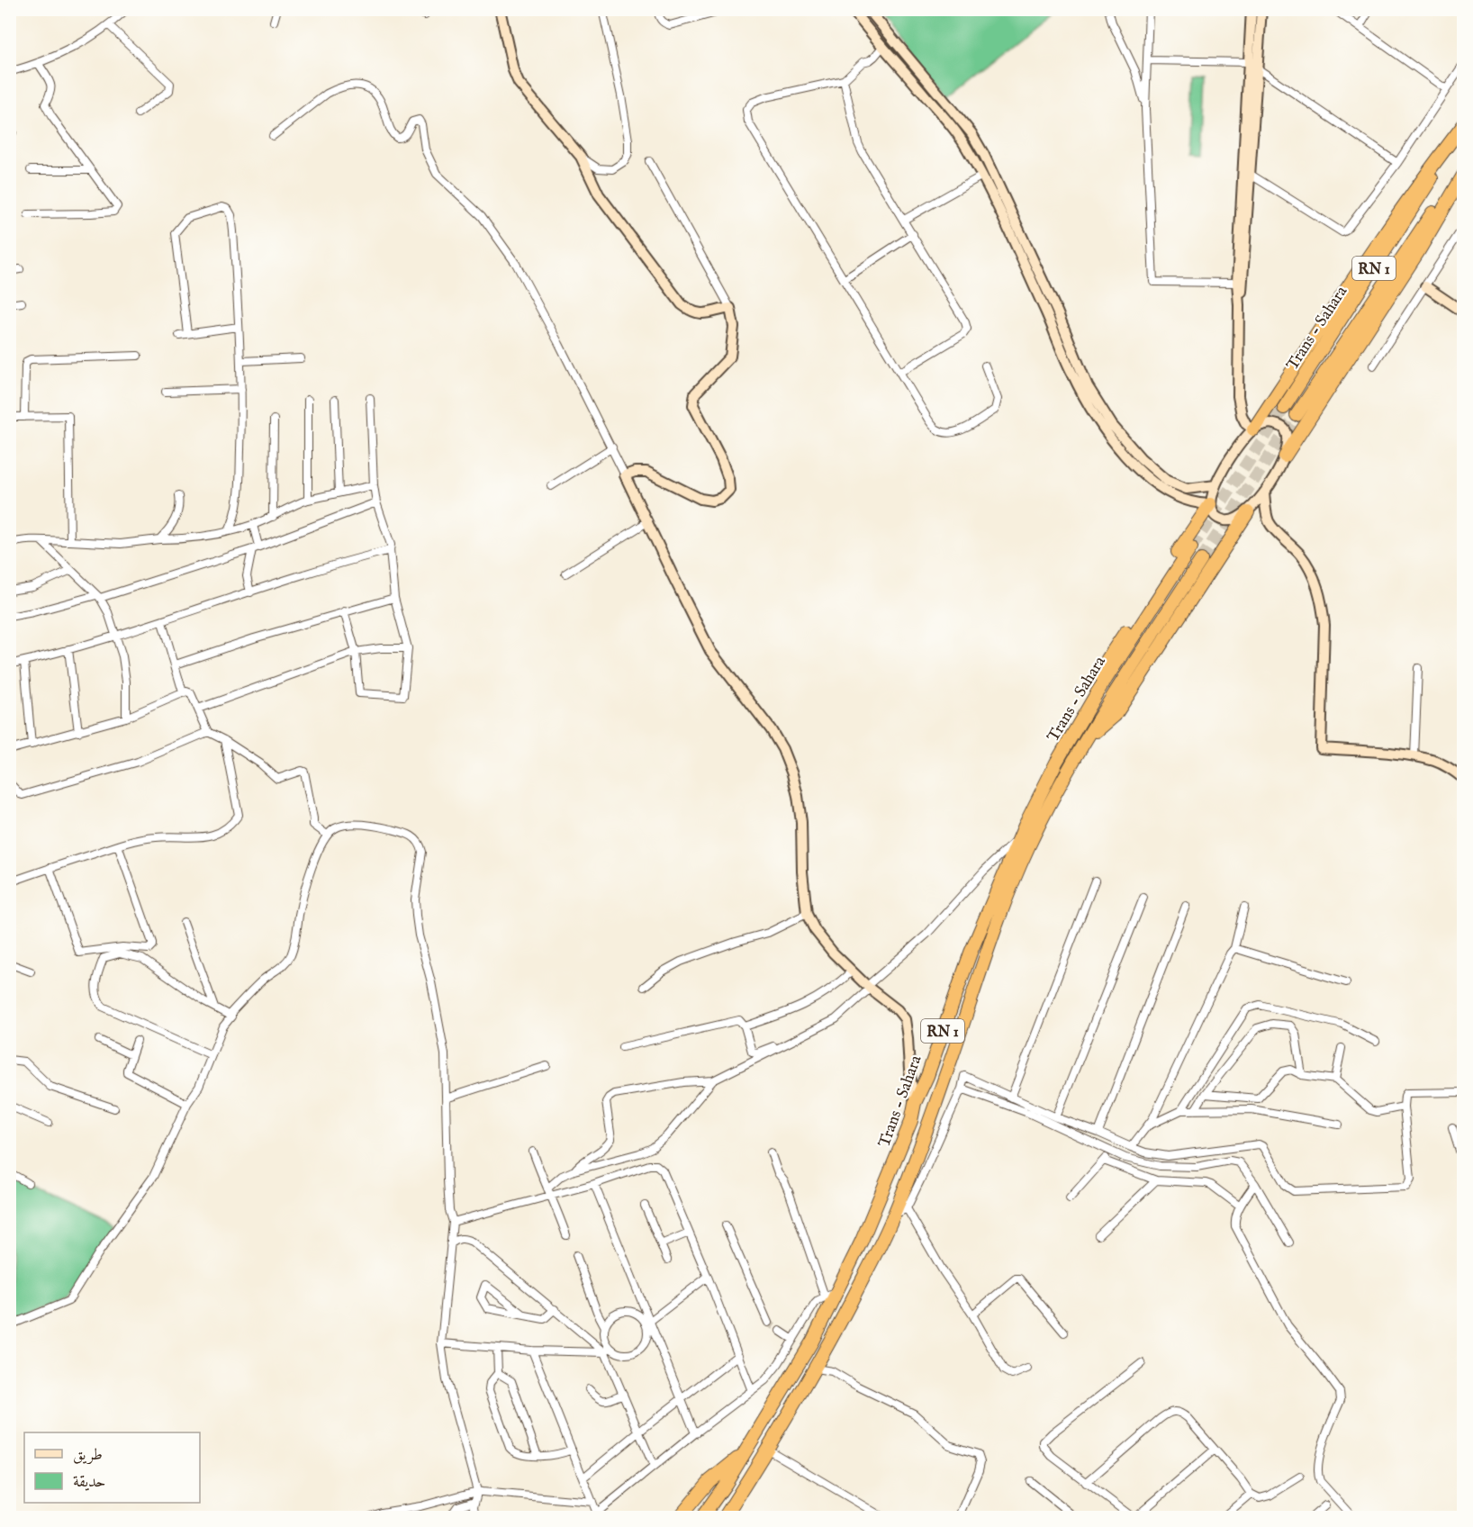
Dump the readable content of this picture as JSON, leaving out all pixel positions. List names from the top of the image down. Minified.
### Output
{"streets":{"highway":["RN 1","Trans - Sahara"]},"legend":["طريق","حديقة"]}
